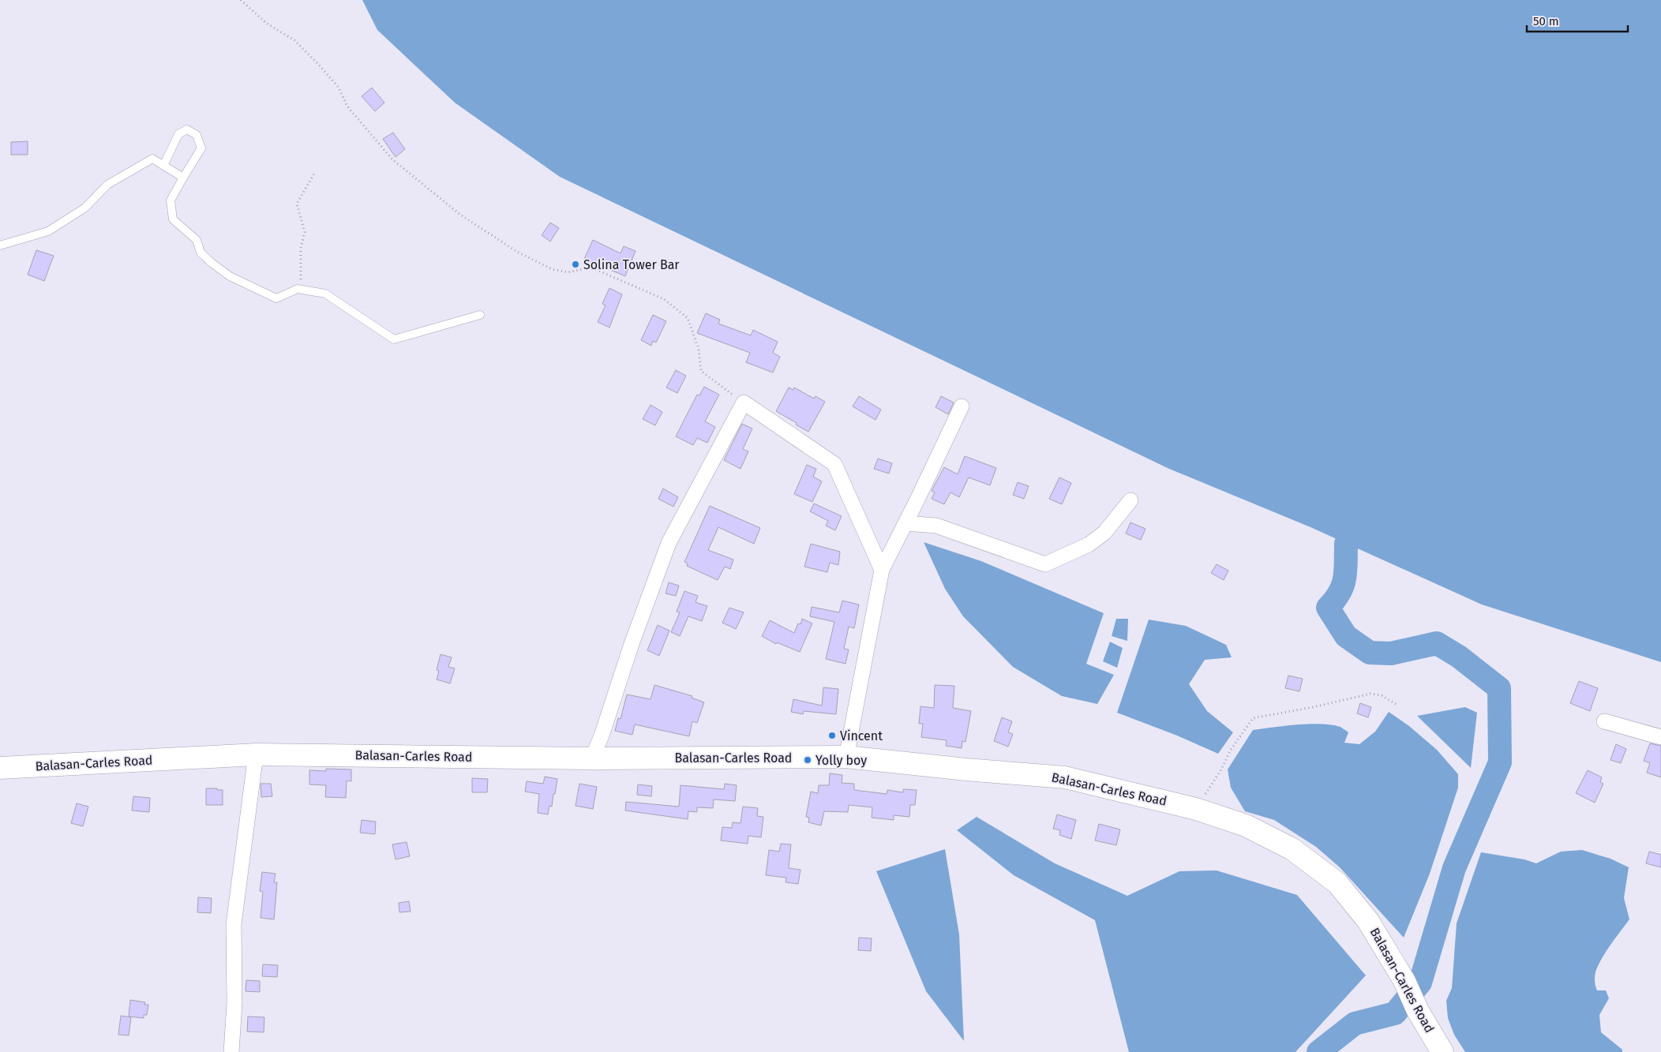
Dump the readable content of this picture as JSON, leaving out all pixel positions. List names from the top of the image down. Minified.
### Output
{"streets":{"main road":["Balasan-Carles Road"]},"places":["Solina Tower Bar","Vincent","Yolly boy"],"scale_bar":"50 m"}
